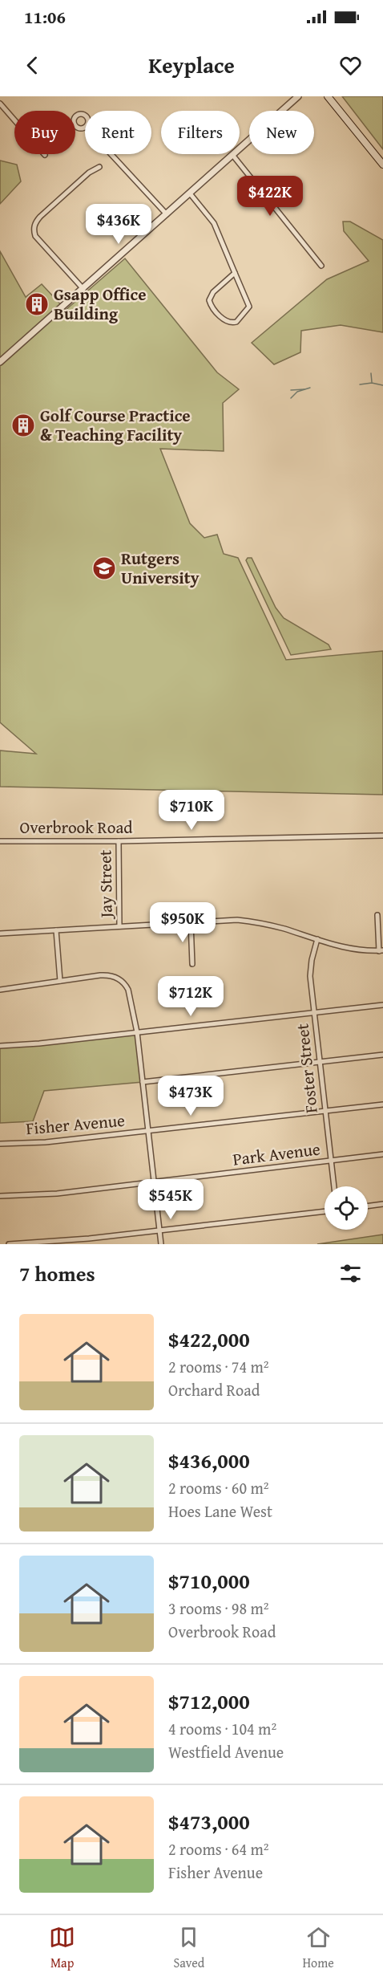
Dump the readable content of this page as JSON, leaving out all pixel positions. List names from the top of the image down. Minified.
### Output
{"streets":{"street":["Overbrook Road","Jay Street","Foster Street","Fisher Avenue","Park Avenue"]},"crossings":[["Overbrook Road","Jay Street"],["Foster Street","Fisher Avenue"],["Foster Street","Park Avenue"]],"places":{"building":["Gsapp Office Building","Golf Course Practice & Teaching Facility"],"school or university":["Rutgers University"]},"page":{"status":"11:06","header":"Keyplace","chip":["Buy","Rent","Filters","New"],"price":["$422K","$436K","$710K","$950K","$712K","$473K","$545K"],"heading":"7 homes","list":[{"name":"$422,000","note":"2 rooms · 74 m² · Orchard Road"},{"name":"$436,000","note":"2 rooms · 60 m² · Hoes Lane West"},{"name":"$710,000","note":"3 rooms · 98 m² · Overbrook Road"},{"name":"$712,000","note":"4 rooms · 104 m² · Westfield Avenue"},{"name":"$473,000","note":"2 rooms · 64 m² · Fisher Avenue"}],"tabs":["Map","Saved","Home"]}}
